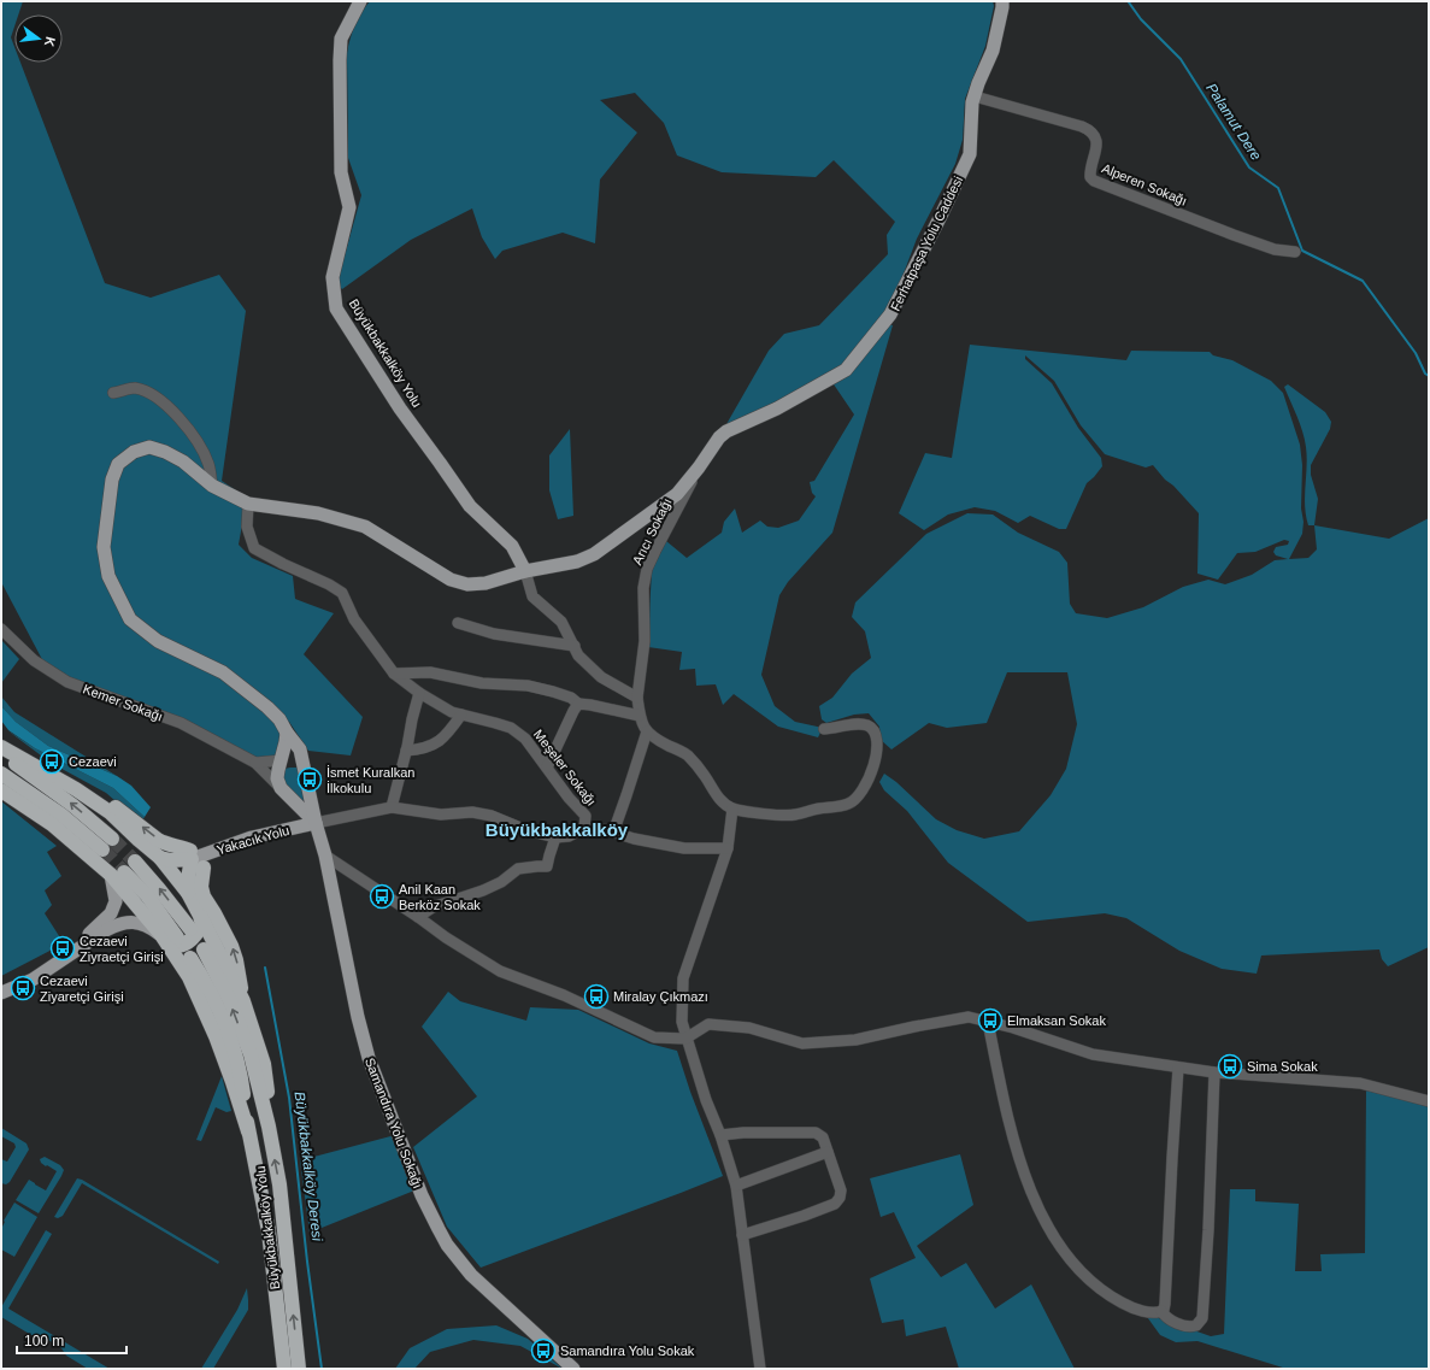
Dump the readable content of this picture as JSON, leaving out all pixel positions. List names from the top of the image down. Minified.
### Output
{"streets":{"highway":["Büyükbakkalköy Yolu"],"main road":["Ferhatpaşa Yolu Caddesi","Kemer Sokağı","Yakacık Yolu","Samandıra Yolu Sokağı"],"street":["Alperen Sokağı","Arıcı Sokağı","Meşeler Sokağı"]},"crossings":[["Alperen Sokağı","Ferhatpaşa Yolu Caddesi"],["Ferhatpaşa Yolu Caddesi","Büyükbakkalköy Yolu"],["Ferhatpaşa Yolu Caddesi","Arıcı Sokağı"],["Ferhatpaşa Yolu Caddesi","Kemer Sokağı"],["Ferhatpaşa Yolu Caddesi","Meşeler Sokağı"],["Ferhatpaşa Yolu Caddesi","Yakacık Yolu"],["Ferhatpaşa Yolu Caddesi","Samandıra Yolu Sokağı"],["Kemer Sokağı","Yakacık Yolu"],["Kemer Sokağı","Samandıra Yolu Sokağı"],["Yakacık Yolu","Samandıra Yolu Sokağı"]],"districts":["Büyükbakkalköy"],"water":["Palamut Dere","Büyükbakkalköy Deresi"],"places":{"bus stop":["Cezaevi","İsmet Kuralkan İlkokulu","Anil Kaan Berköz Sokak","Cezaevi Ziyraetçi Girişi","Cezaevi Ziyaretçi Girişi","Miralay Çıkmazı","Elmaksan Sokak","Sima Sokak","Samandıra Yolu Sokak"]},"scale_bar":"100 m","north":"right"}
